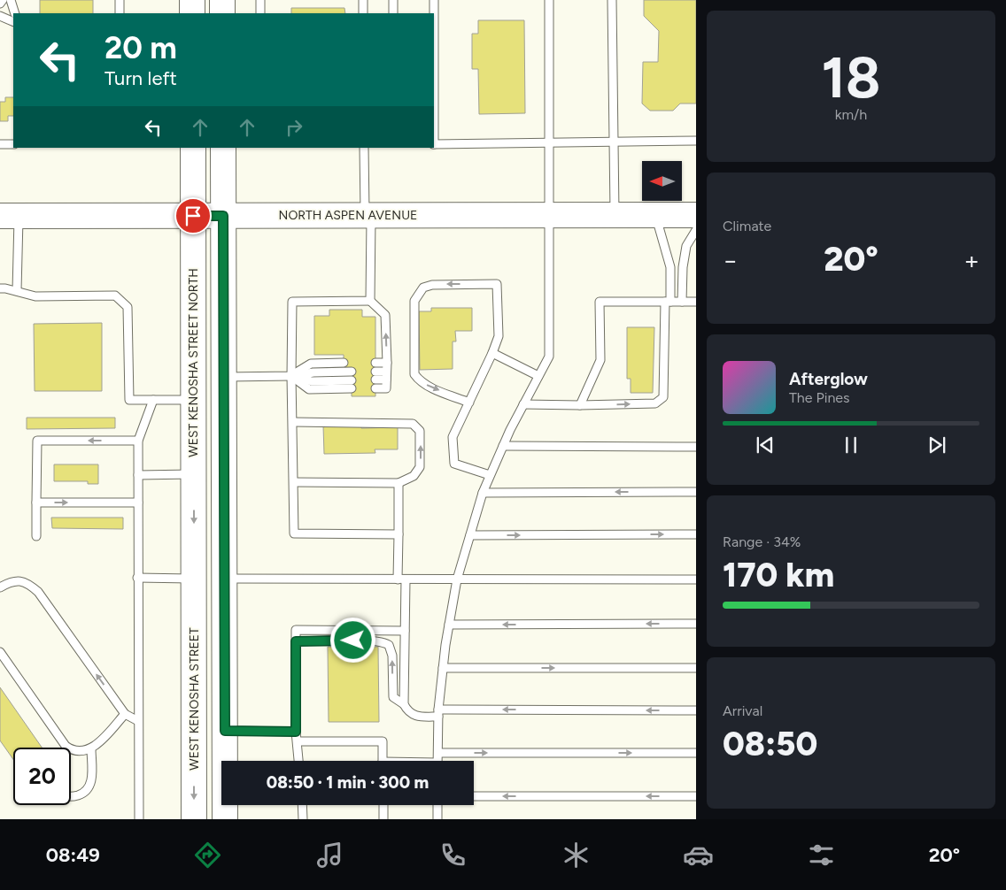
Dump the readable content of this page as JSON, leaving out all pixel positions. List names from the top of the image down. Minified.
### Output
{"streets":{"main road":["NORTH ASPEN AVENUE","WEST KENOSHA STREET NORTH","WEST KENOSHA STREET"]},"crossings":[["NORTH ASPEN AVENUE","WEST KENOSHA STREET NORTH"],["WEST KENOSHA STREET NORTH","WEST KENOSHA STREET"]],"north":"left","page":{"tile":[["18","km/h"],"Climate",["Range · 34%","170 km"],["Arrival","08:50"]],"turn":["20 m","Turn left"],"heat":["−","20°","+"],"song":["Afterglow","The Pines"],"limit":"20","trip":"08:50 · 1 min · 300 m","tabs":["08:49","20°"]}}
